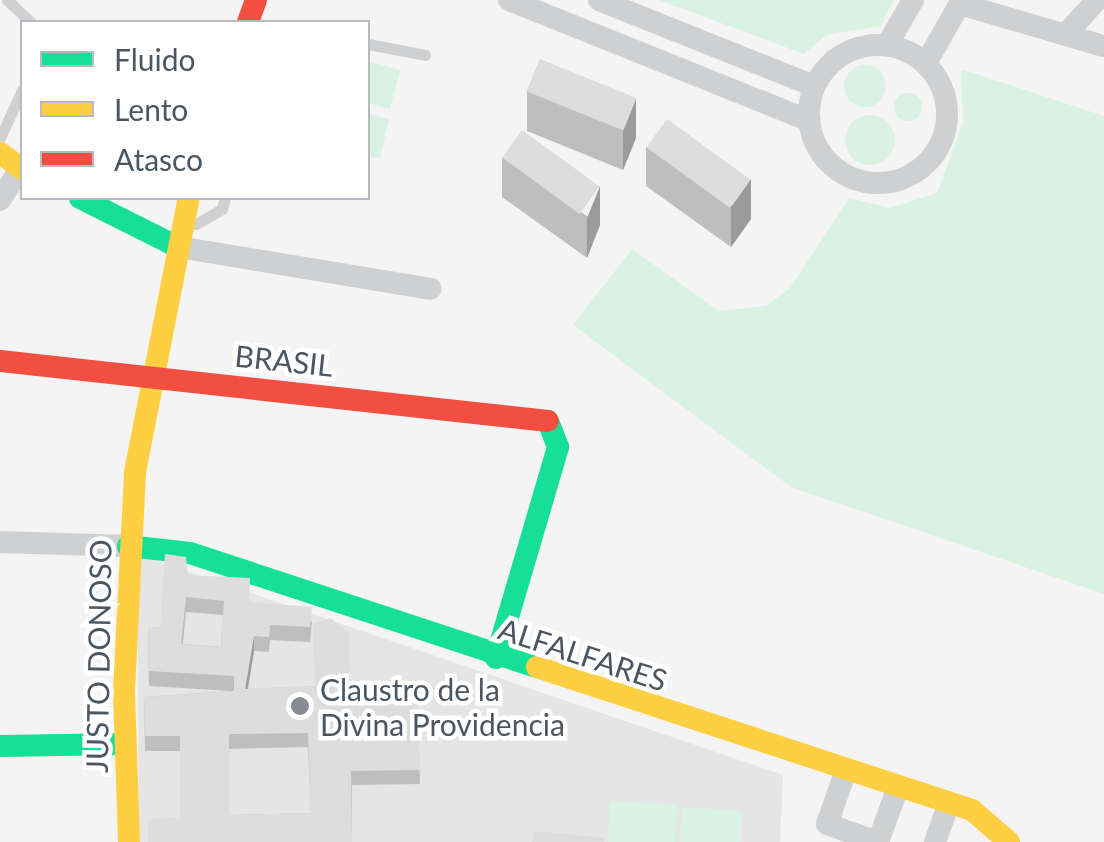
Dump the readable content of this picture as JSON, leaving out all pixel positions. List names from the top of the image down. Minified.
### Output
{"streets":{"street":["BRASIL","ALFALFARES","JUSTO DONOSO"]},"crossings":[["BRASIL","ALFALFARES"],["BRASIL","JUSTO DONOSO"],["ALFALFARES","JUSTO DONOSO"]],"places":["Claustro de la Divina Providencia"],"legend":["Fluido","Lento","Atasco"]}
